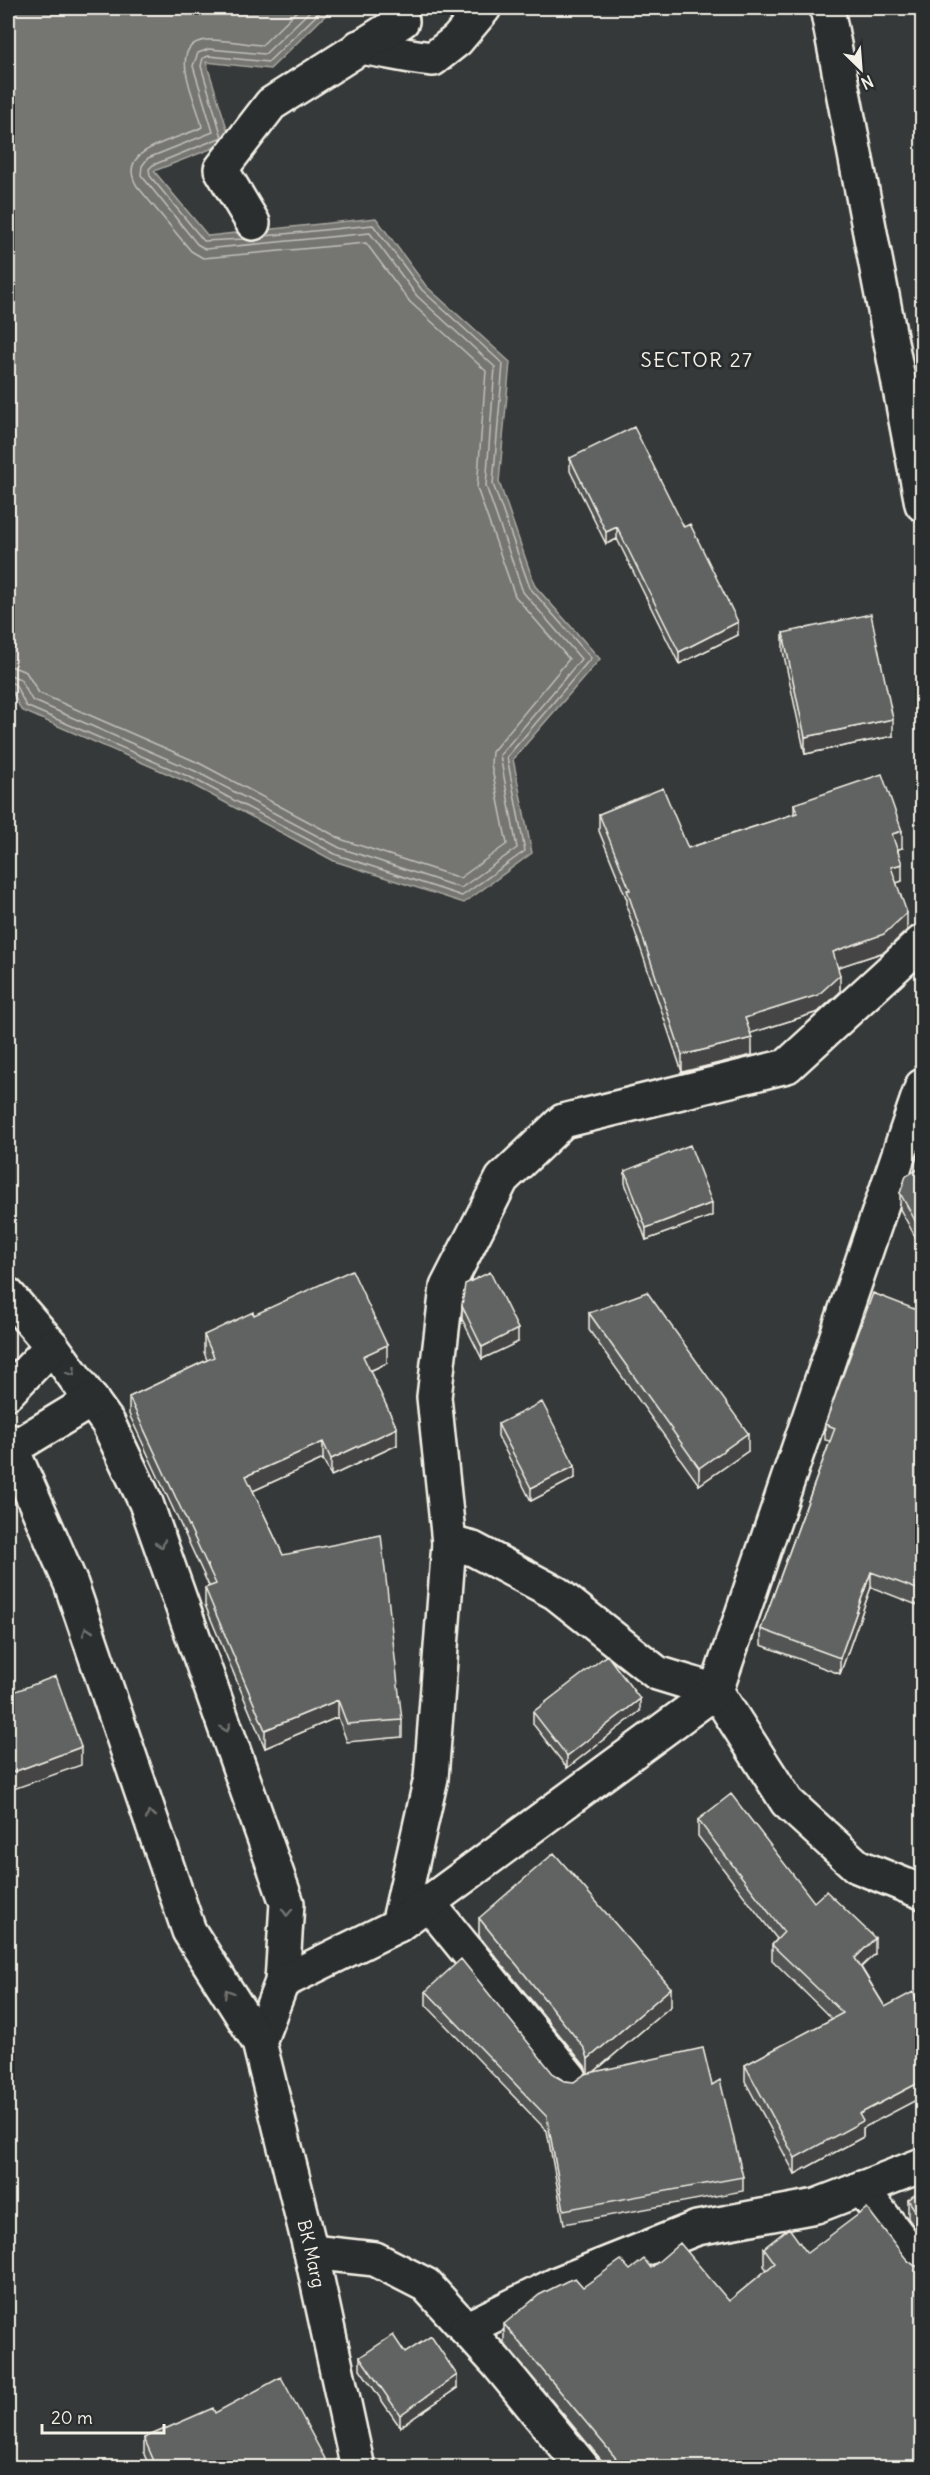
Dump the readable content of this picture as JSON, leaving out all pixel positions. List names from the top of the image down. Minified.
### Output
{"streets":{"street":["BK Marg"]},"districts":["SECTOR 27"],"scale_bar":"20 m","north":"bottom right"}
